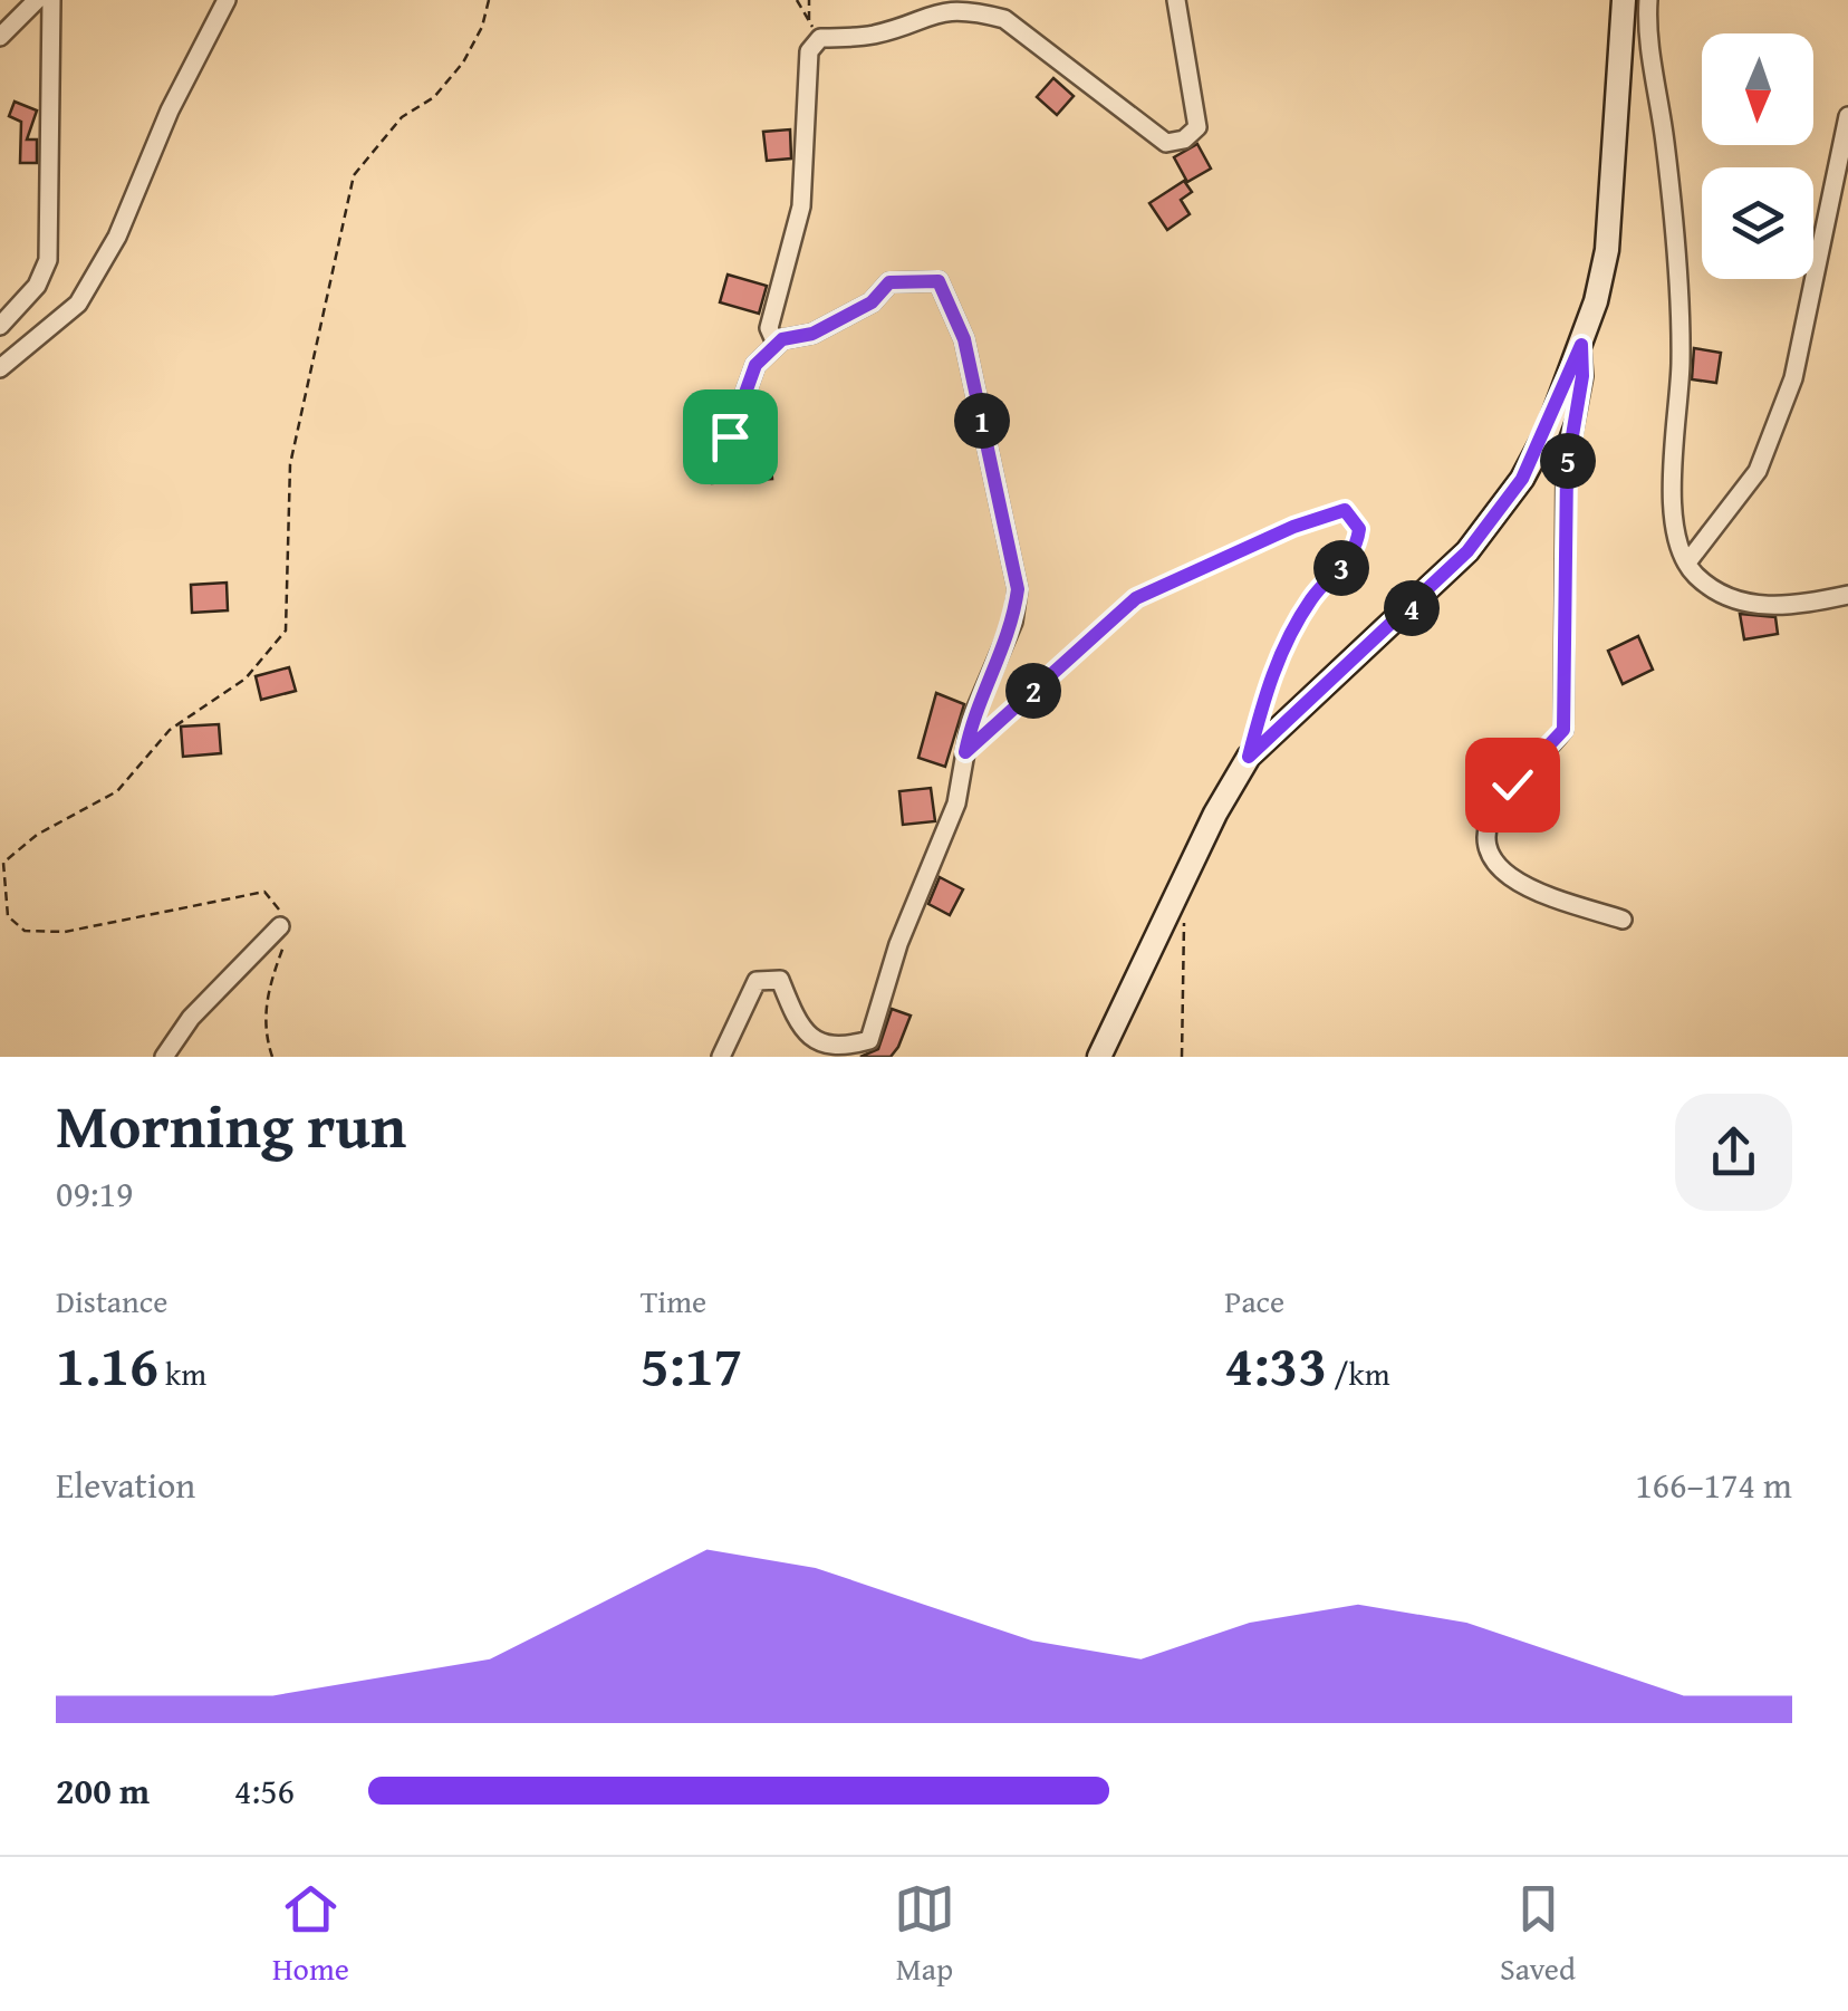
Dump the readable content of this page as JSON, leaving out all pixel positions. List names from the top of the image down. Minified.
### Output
{"north":"bottom","page":{"pins":["1","5","3","4","2"],"heading":["Morning run","09:19"],"stats":[["Distance","1.16 km"],["Time","5:17"],["Pace","4:33 /km"]],"chart":["Elevation","166–174 m"],"list":[{"name":"200 m","note":"4:56"}],"tabs":["Home","Map","Saved"]}}
